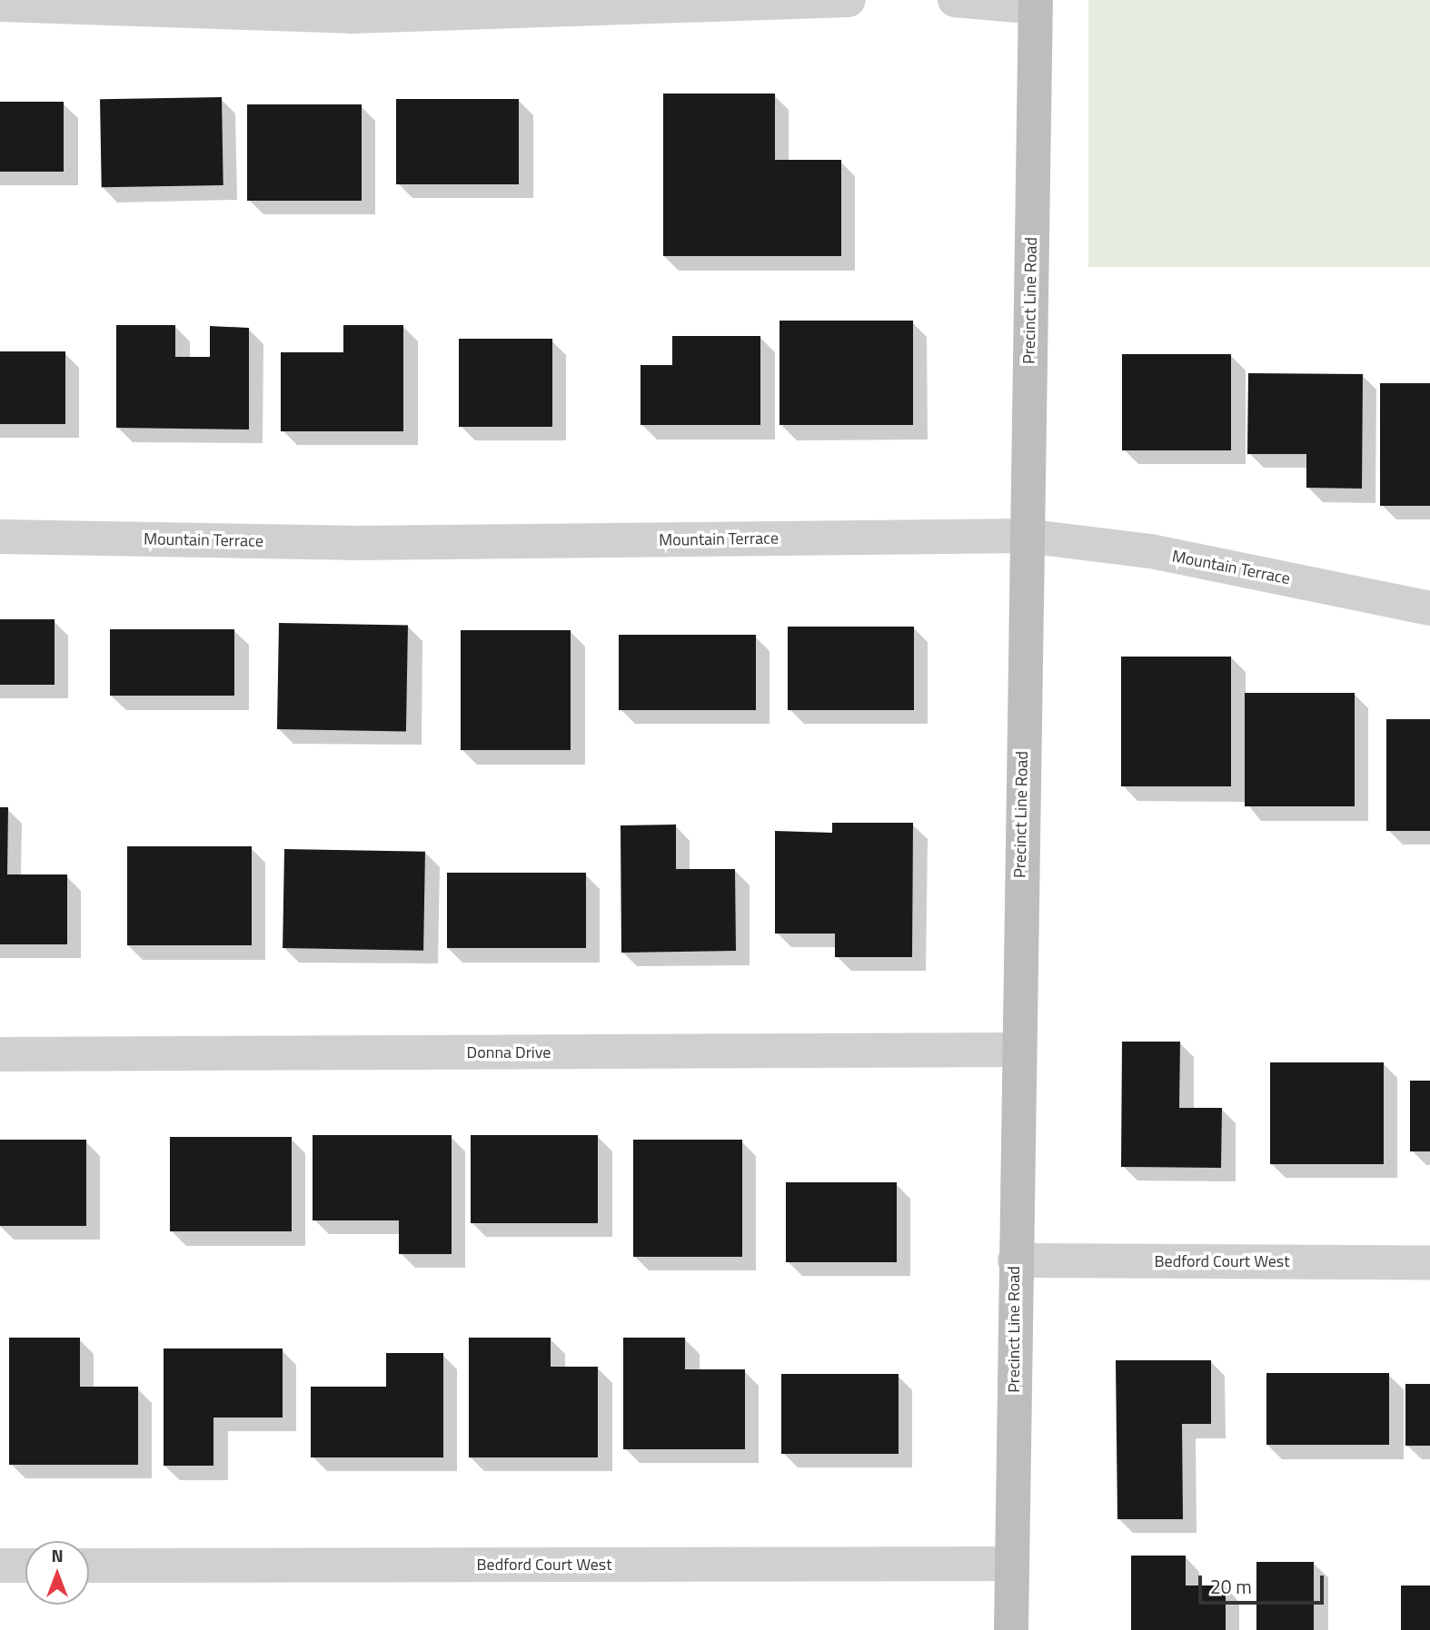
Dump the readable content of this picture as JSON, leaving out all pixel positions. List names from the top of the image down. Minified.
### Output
{"streets":{"main road":["Precinct Line Road"],"street":["Mountain Terrace","Donna Drive","Bedford Court West"]},"crossings":[["Precinct Line Road","Mountain Terrace"],["Precinct Line Road","Donna Drive"],["Precinct Line Road","Bedford Court West"]],"scale_bar":"20 m","north":"top"}
